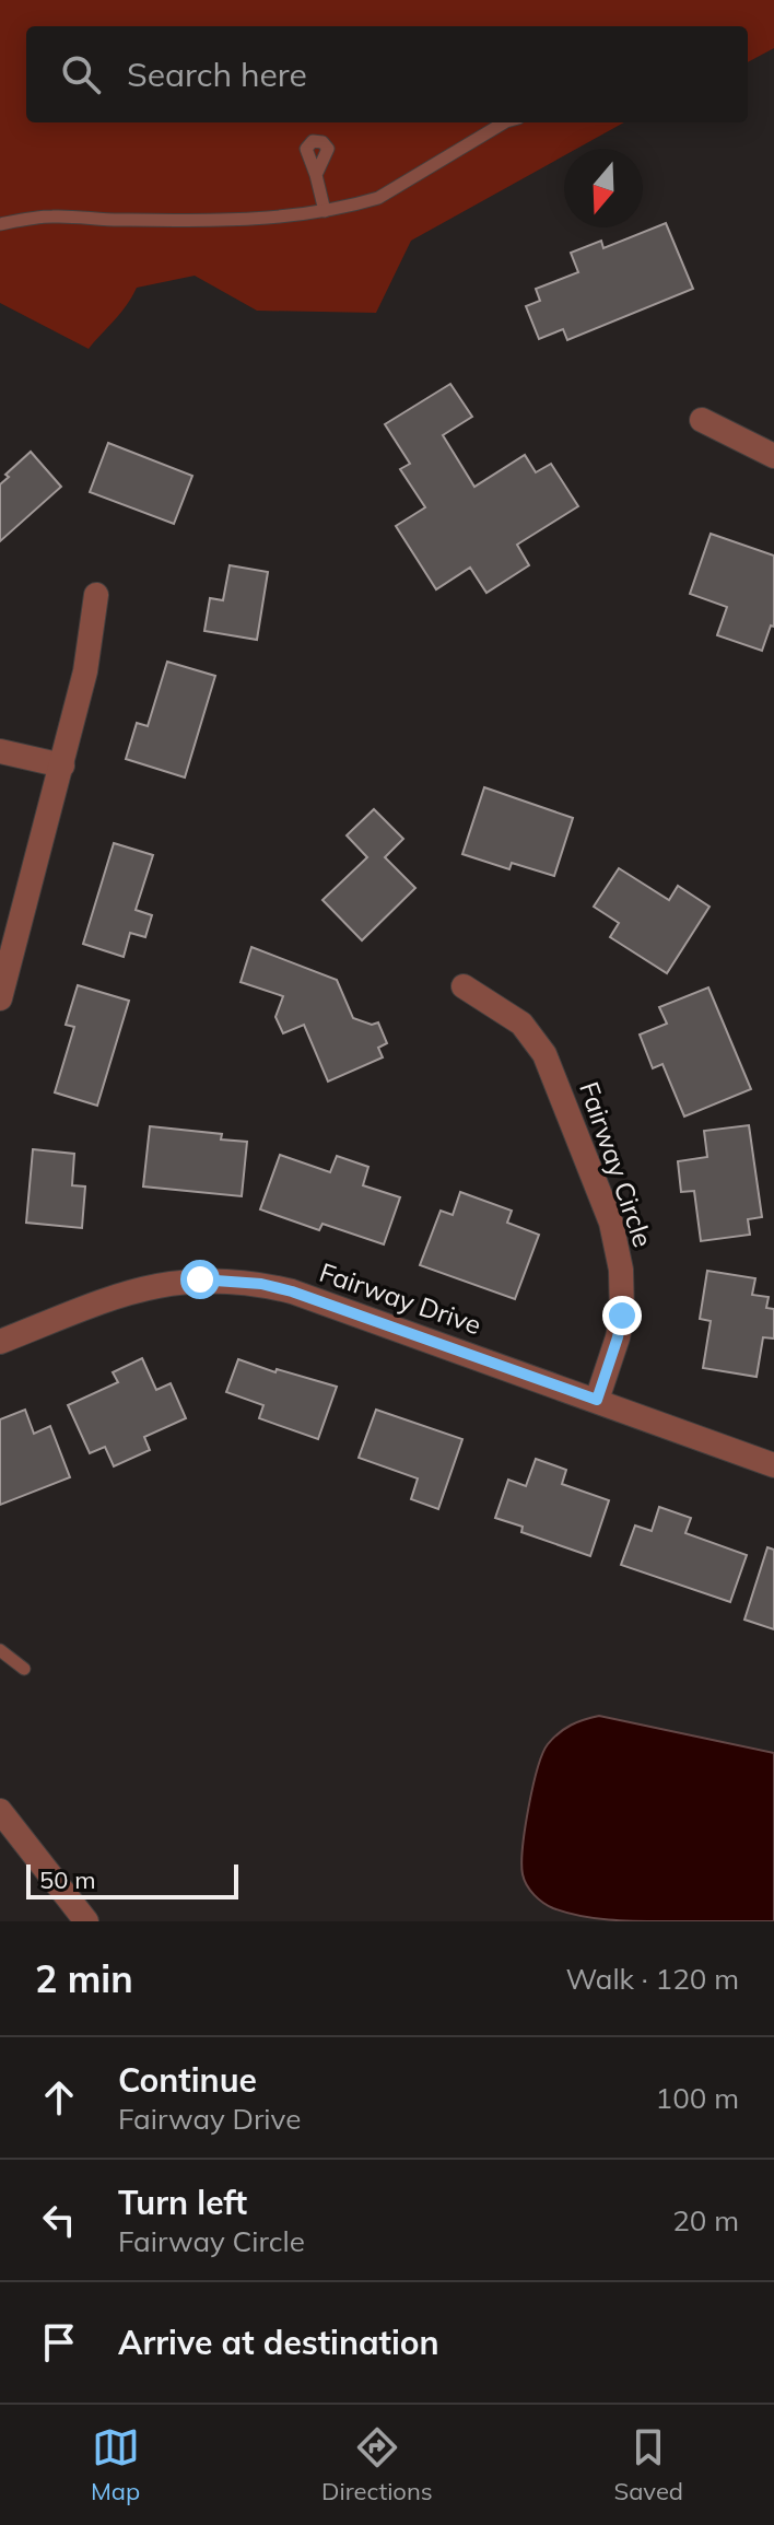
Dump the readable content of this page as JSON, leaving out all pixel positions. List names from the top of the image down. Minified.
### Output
{"streets":{"street":["Fairway Circle","Fairway Drive"]},"crossings":[["Fairway Circle","Fairway Drive"]],"scale_bar":"50 m","north":"bottom","page":{"search":"Search here","scale":"50 m","heading":["2 min","Walk · 120 m"],"list":[["Continue","Fairway Drive","100 m"],["Turn left","Fairway Circle","20 m"],"Arrive at destination"],"nav":["Map","Directions","Saved"]}}
